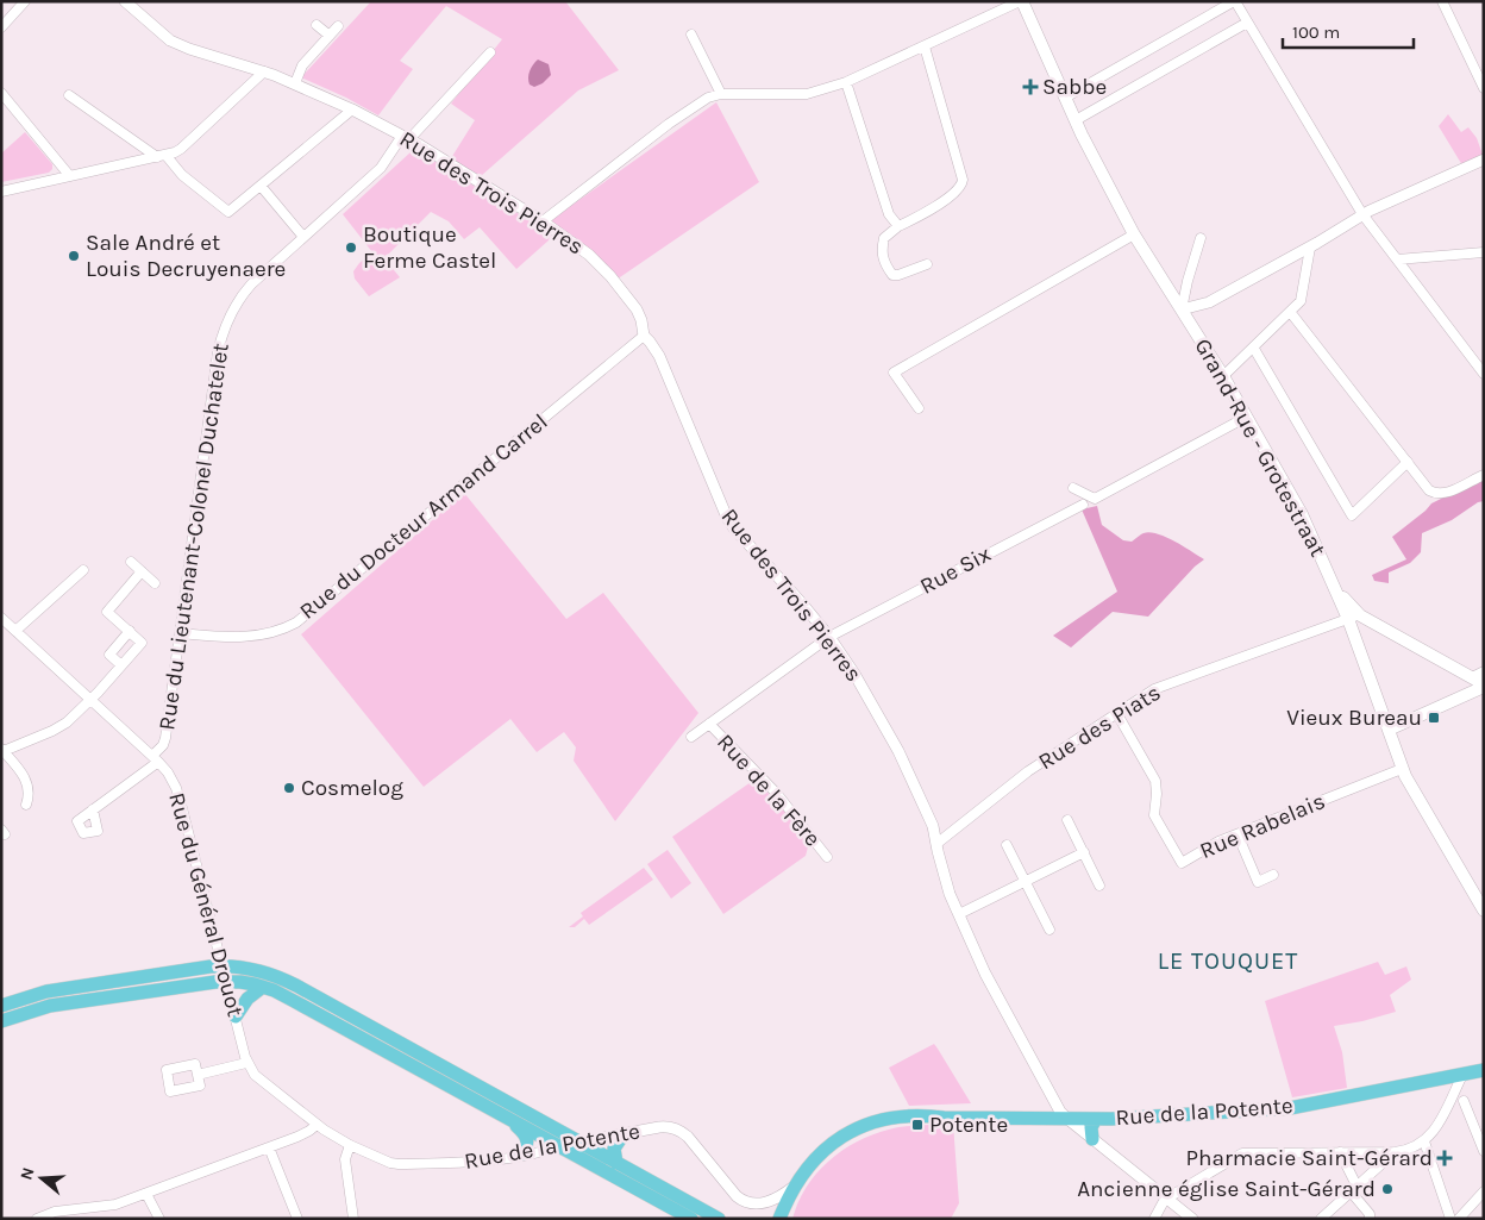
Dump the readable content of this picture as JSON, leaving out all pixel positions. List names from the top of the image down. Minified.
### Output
{"streets":{"main road":["Grand-Rue - Grotestraat","Rue de la Potente"],"street":["Rue des Trois Pierres","Rue du Docteur Armand Carrel","Rue du Lieutenant-Colonel Duchatelet","Rue Six","Rue des Piats","Rue de la Fère","Rue Rabelais","Rue du Général Drouot"]},"crossings":[["Rue des Trois Pierres","Rue du Docteur Armand Carrel"],["Rue des Trois Pierres","Rue du Lieutenant-Colonel Duchatelet"],["Rue des Trois Pierres","Rue Six"],["Rue des Trois Pierres","Rue des Piats"],["Rue des Trois Pierres","Rue de la Fère"],["Rue des Trois Pierres","Rue de la Potente"],["Grand-Rue - Grotestraat","Rue des Piats"],["Grand-Rue - Grotestraat","Rue Rabelais"],["Rue du Docteur Armand Carrel","Rue du Lieutenant-Colonel Duchatelet"],["Rue du Lieutenant-Colonel Duchatelet","Rue du Général Drouot"],["Rue Six","Rue de la Fère"],["Rue des Piats","Rue Rabelais"],["Rue du Général Drouot","Rue de la Potente"]],"districts":["LE TOUQUET"],"places":{"health":["Sabbe","Pharmacie Saint-Gérard"],"other":["Boutique Ferme Castel","Sale André et Louis Decruyenaere","Cosmelog","Ancienne église Saint-Gérard"],"transit":["Vieux Bureau","Potente"]},"scale_bar":"100 m","north":"left"}
